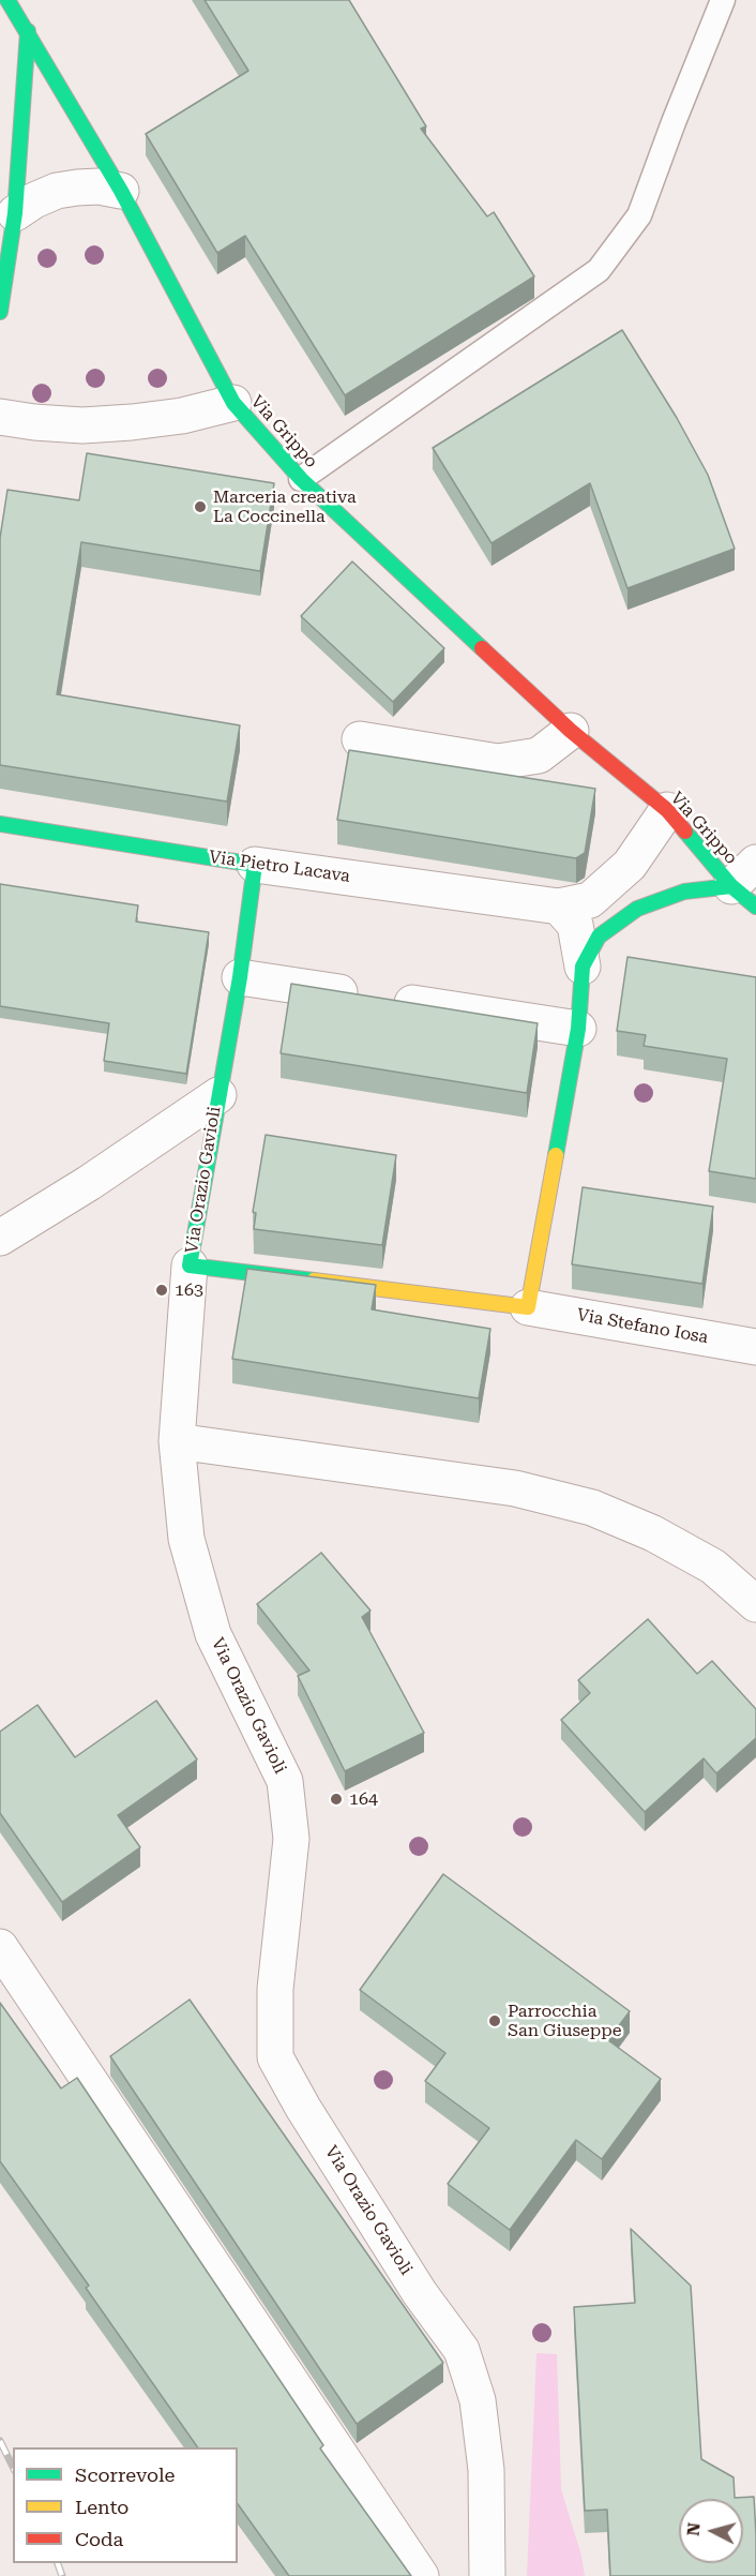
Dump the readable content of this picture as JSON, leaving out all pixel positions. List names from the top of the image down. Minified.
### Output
{"streets":{"street":["Via Grippo","Via Pietro Lacava","Via Orazio Gavioli","Via Stefano Iosa"]},"crossings":[["Via Grippo","Via Pietro Lacava"],["Via Pietro Lacava","Via Orazio Gavioli"]],"places":["Marceria creativa La Coccinella","163","164","Parrocchia San Giuseppe"],"legend":["Scorrevole","Lento","Coda"],"north":"left"}
